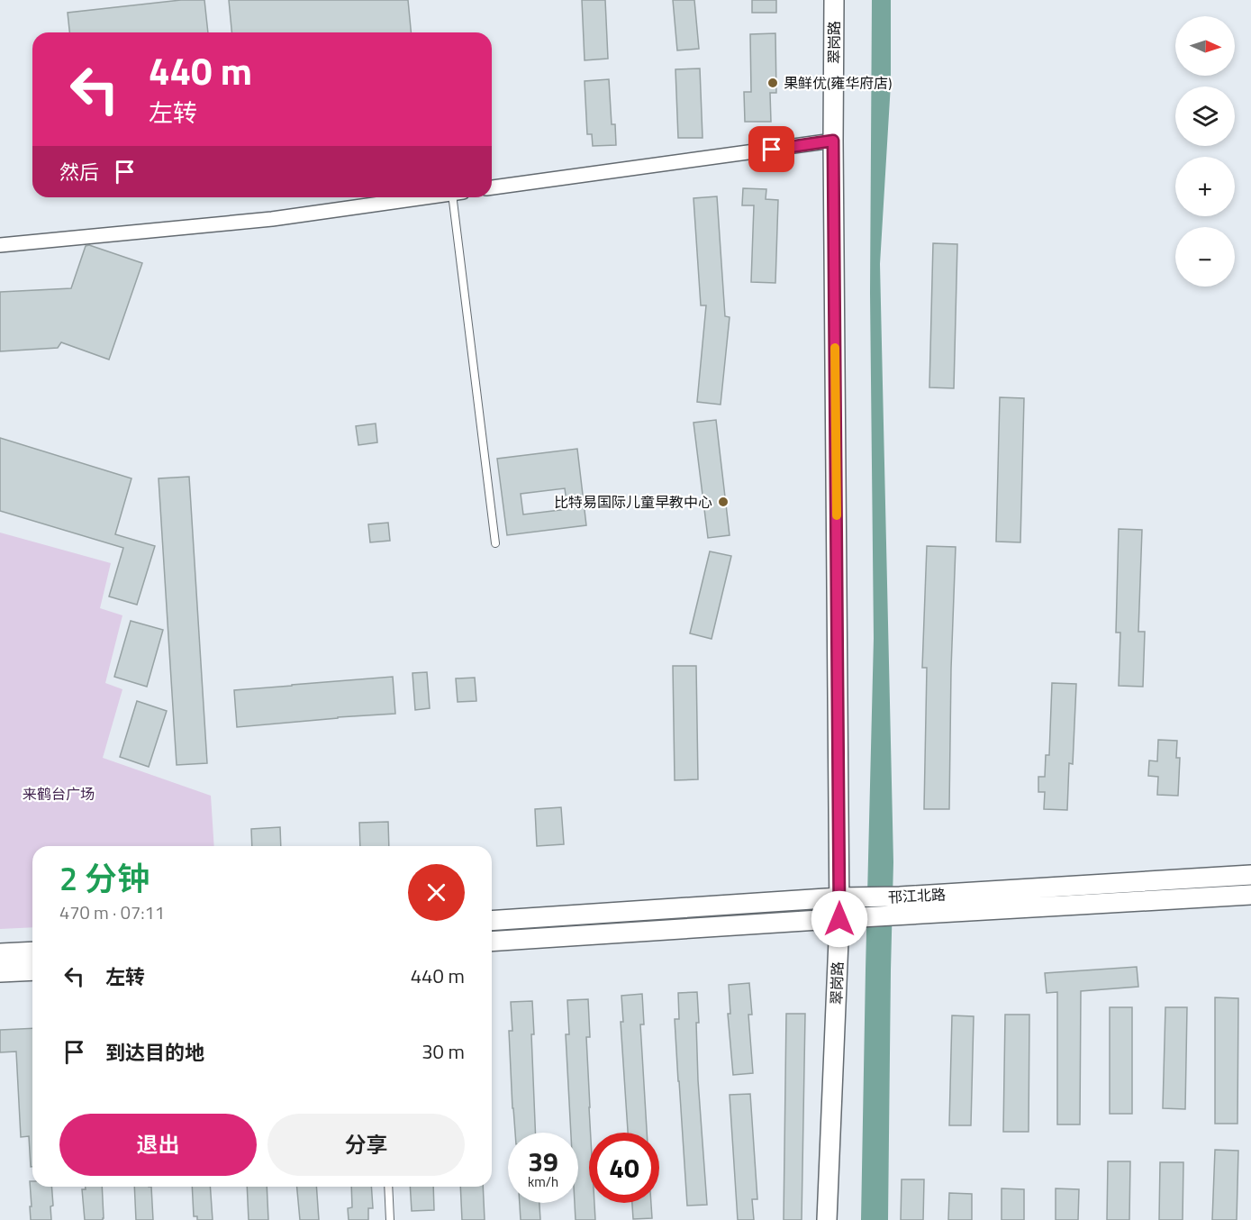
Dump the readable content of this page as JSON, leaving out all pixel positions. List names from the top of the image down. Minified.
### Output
{"streets":{"main road":["翠岗路","邗江北路"]},"crossings":[["翠岗路","邗江北路"]],"parks":["来鹤台广场"],"places":["果鲜优(雍华府店)","比特易国际儿童早教中心"],"north":"right","page":{"map_buttons":["+","−"],"turn":["440 m","左转"],"then":"然后","heading":["2 分钟","470 m · 07:11"],"list":[{"name":"左转","value":"440 m"},{"name":"到达目的地","value":"30 m"}],"buttons":["退出","分享"],"speed":"39 km/h","limit":"40"}}
